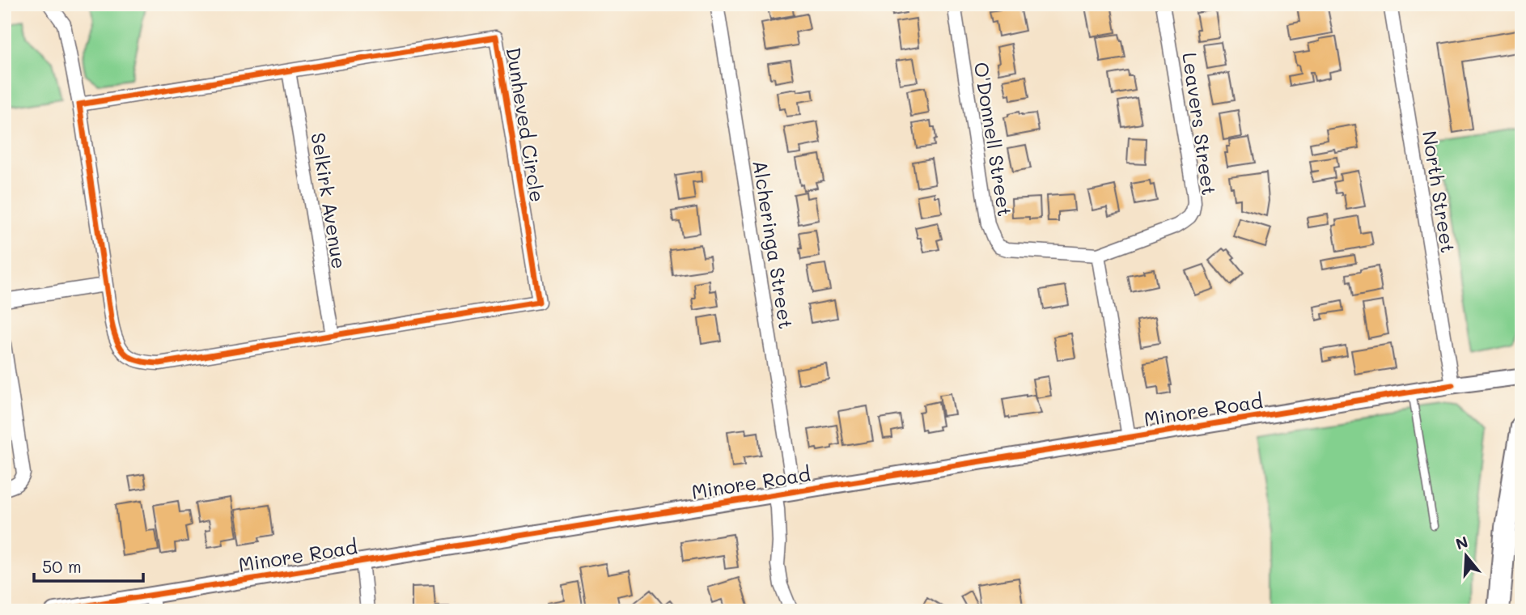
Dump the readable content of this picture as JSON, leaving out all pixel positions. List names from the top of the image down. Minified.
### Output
{"streets":{"street":["Leavers Street","Dunheved Circle","O'Donnell Street","North Street","Selkirk Avenue","Alcheringa Street","Minore Road"]},"crossings":[["Leavers Street","O'Donnell Street"],["Dunheved Circle","Selkirk Avenue"],["North Street","Minore Road"],["Alcheringa Street","Minore Road"]],"scale_bar":"50 m","north":"top"}
